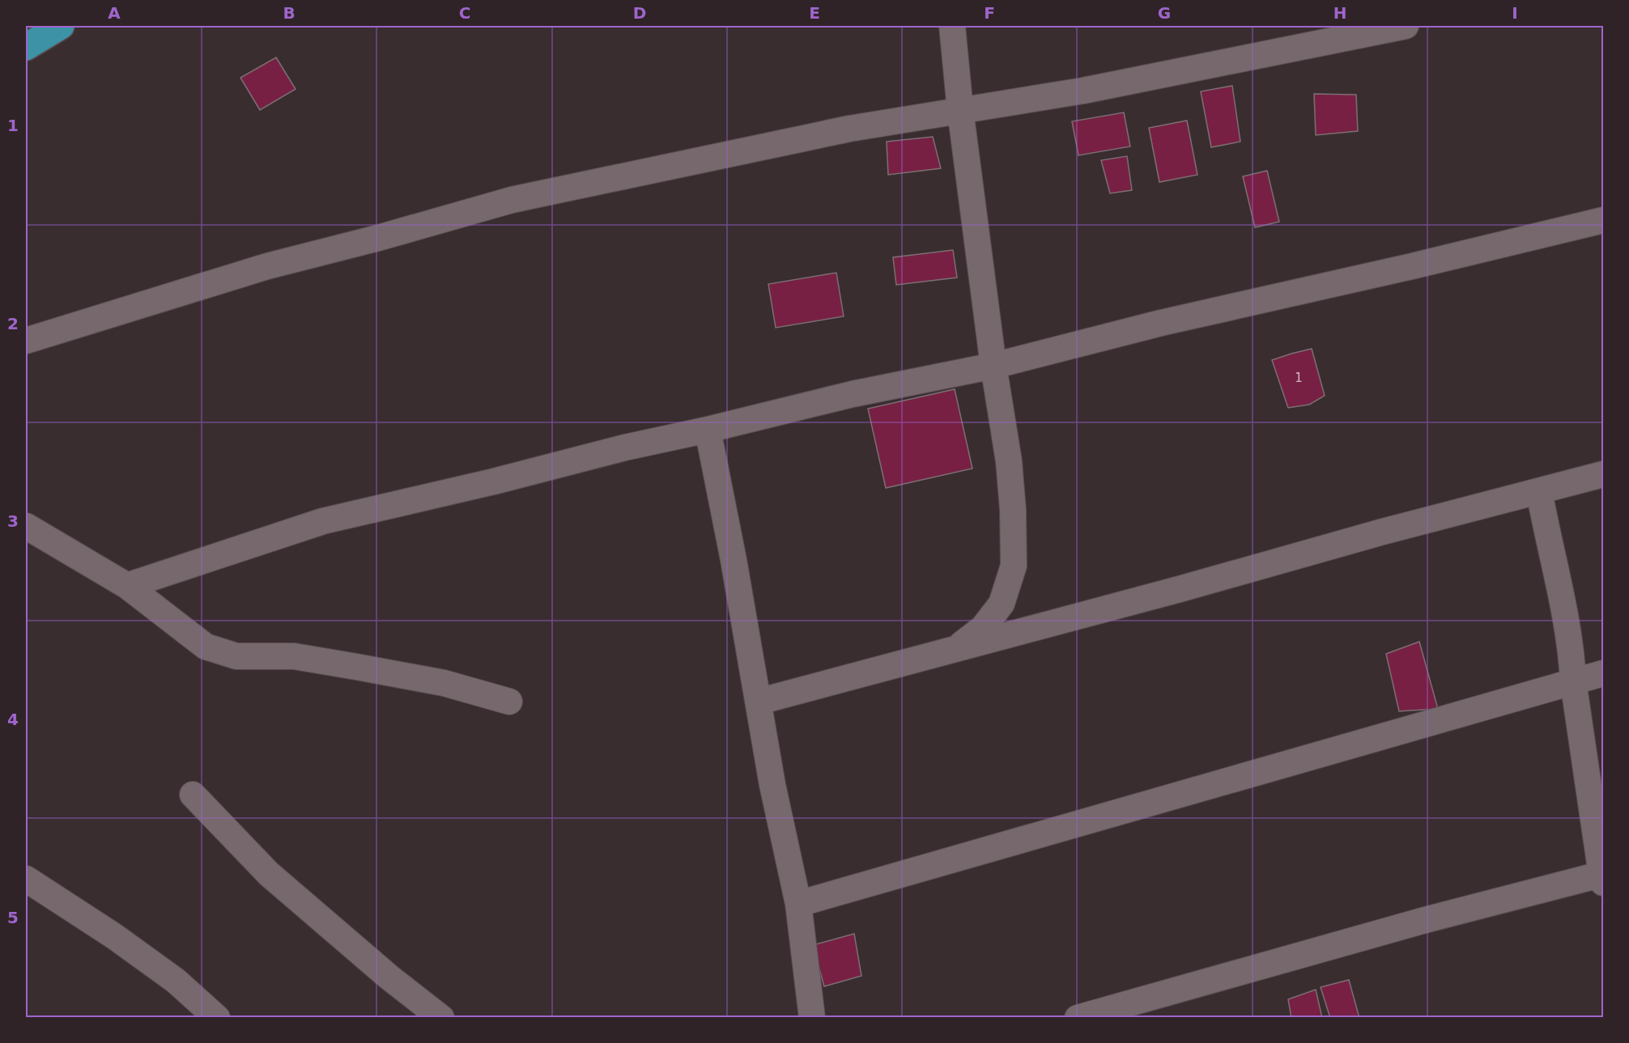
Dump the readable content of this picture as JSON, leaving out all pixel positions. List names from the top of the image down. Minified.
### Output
{"house_numbers":["1"],"grid":{"columns":["A","B","C","D","E","F","G","H","I"],"rows":["1","2","3","4","5"]}}
